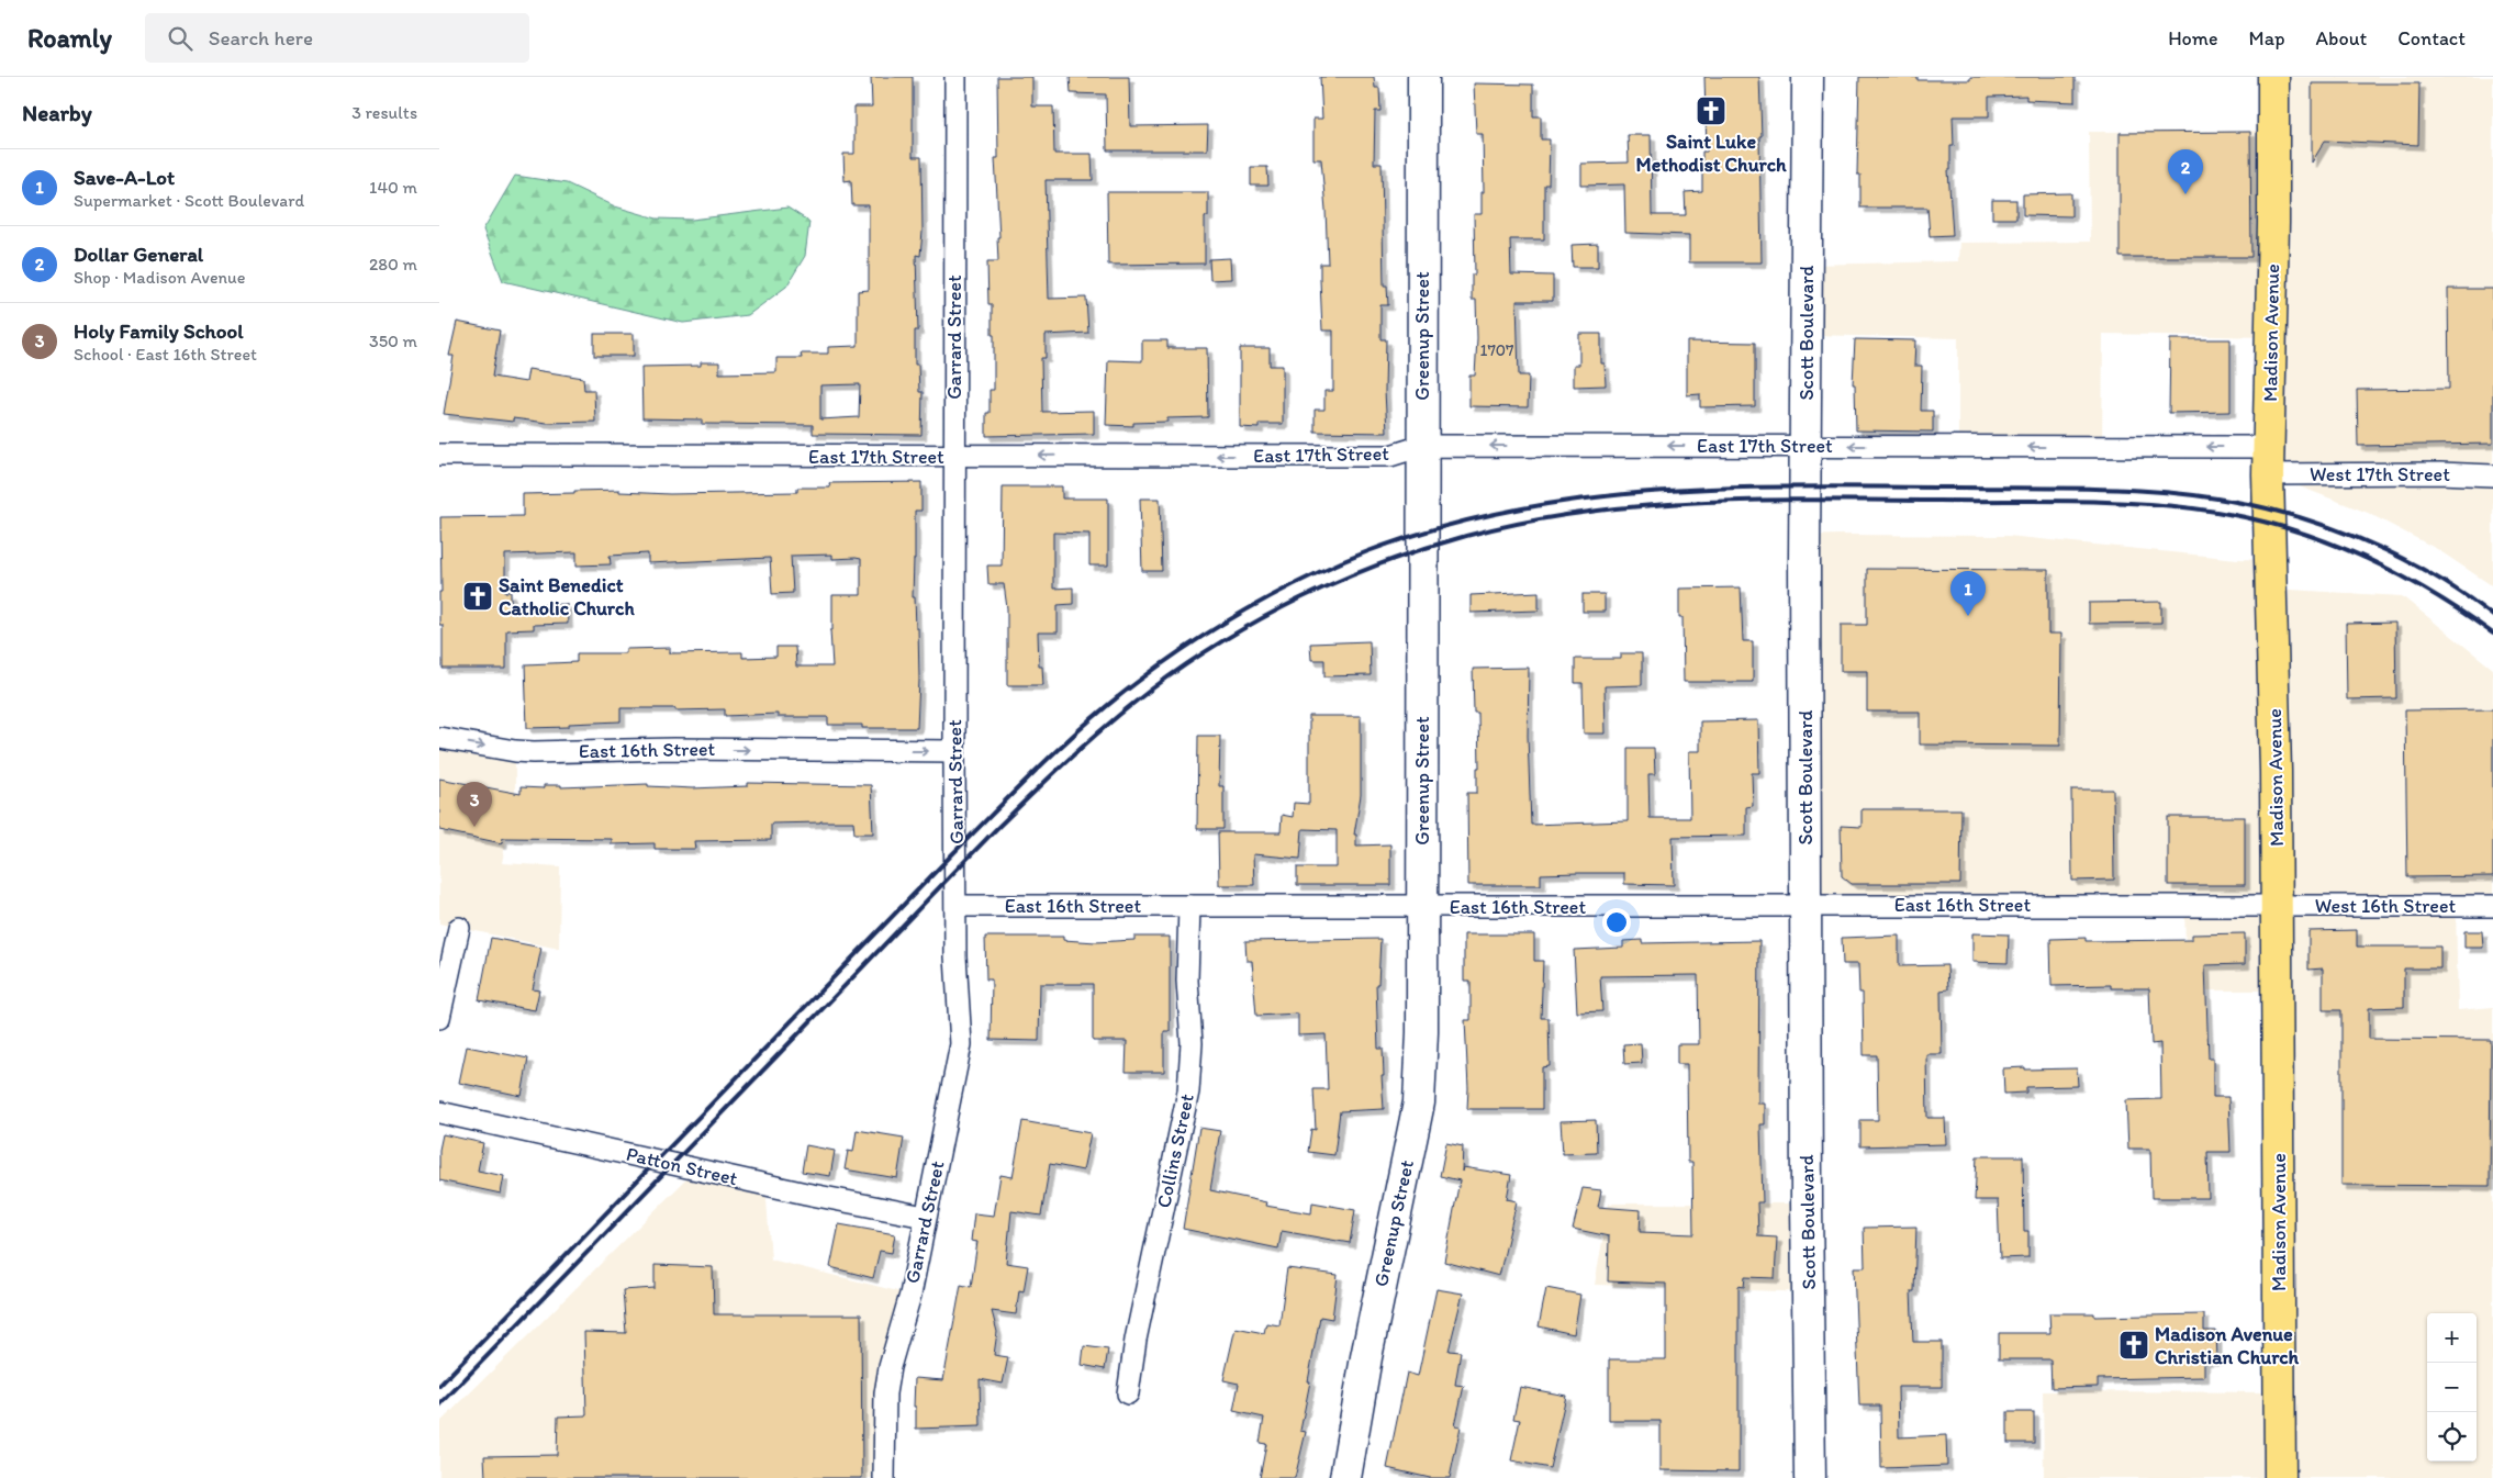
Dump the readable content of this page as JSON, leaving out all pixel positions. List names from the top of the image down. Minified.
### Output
{"streets":{"main road":["Scott Boulevard","Madison Avenue","Greenup Street"],"street":["Garrard Street","East 17th Street","West 17th Street","East 16th Street","West 16th Street","Collins Street","Patton Street"]},"crossings":[["Scott Boulevard","East 17th Street"],["Scott Boulevard","East 16th Street"],["Madison Avenue","East 17th Street"],["Madison Avenue","West 17th Street"],["Madison Avenue","East 16th Street"],["Madison Avenue","West 16th Street"],["Greenup Street","East 17th Street"],["Greenup Street","East 16th Street"],["Garrard Street","East 17th Street"],["Garrard Street","East 16th Street"],["Garrard Street","Patton Street"],["East 17th Street","West 17th Street"],["East 16th Street","West 16th Street"],["East 16th Street","Collins Street"]],"one_way":["East 17th Street"],"places":{"church":["Saint Luke Methodist Church","Saint Benedict Catholic Church","Madison Avenue Christian Church"]},"house_numbers":["1707"],"page":{"header":"Roamly","search":"Search here","nav":["Home","Map","About","Contact"],"heading":["Nearby","3 results"],"list":[{"mark":"1","name":"Save-A-Lot","note":"Supermarket · Scott Boulevard","value":"140 m"},{"mark":"2","name":"Dollar General","note":"Shop · Madison Avenue","value":"280 m"},{"mark":"3","name":"Holy Family School","note":"School · East 16th Street","value":"350 m"}],"pins":["2","1","3"],"map_buttons":["+","−"]}}
